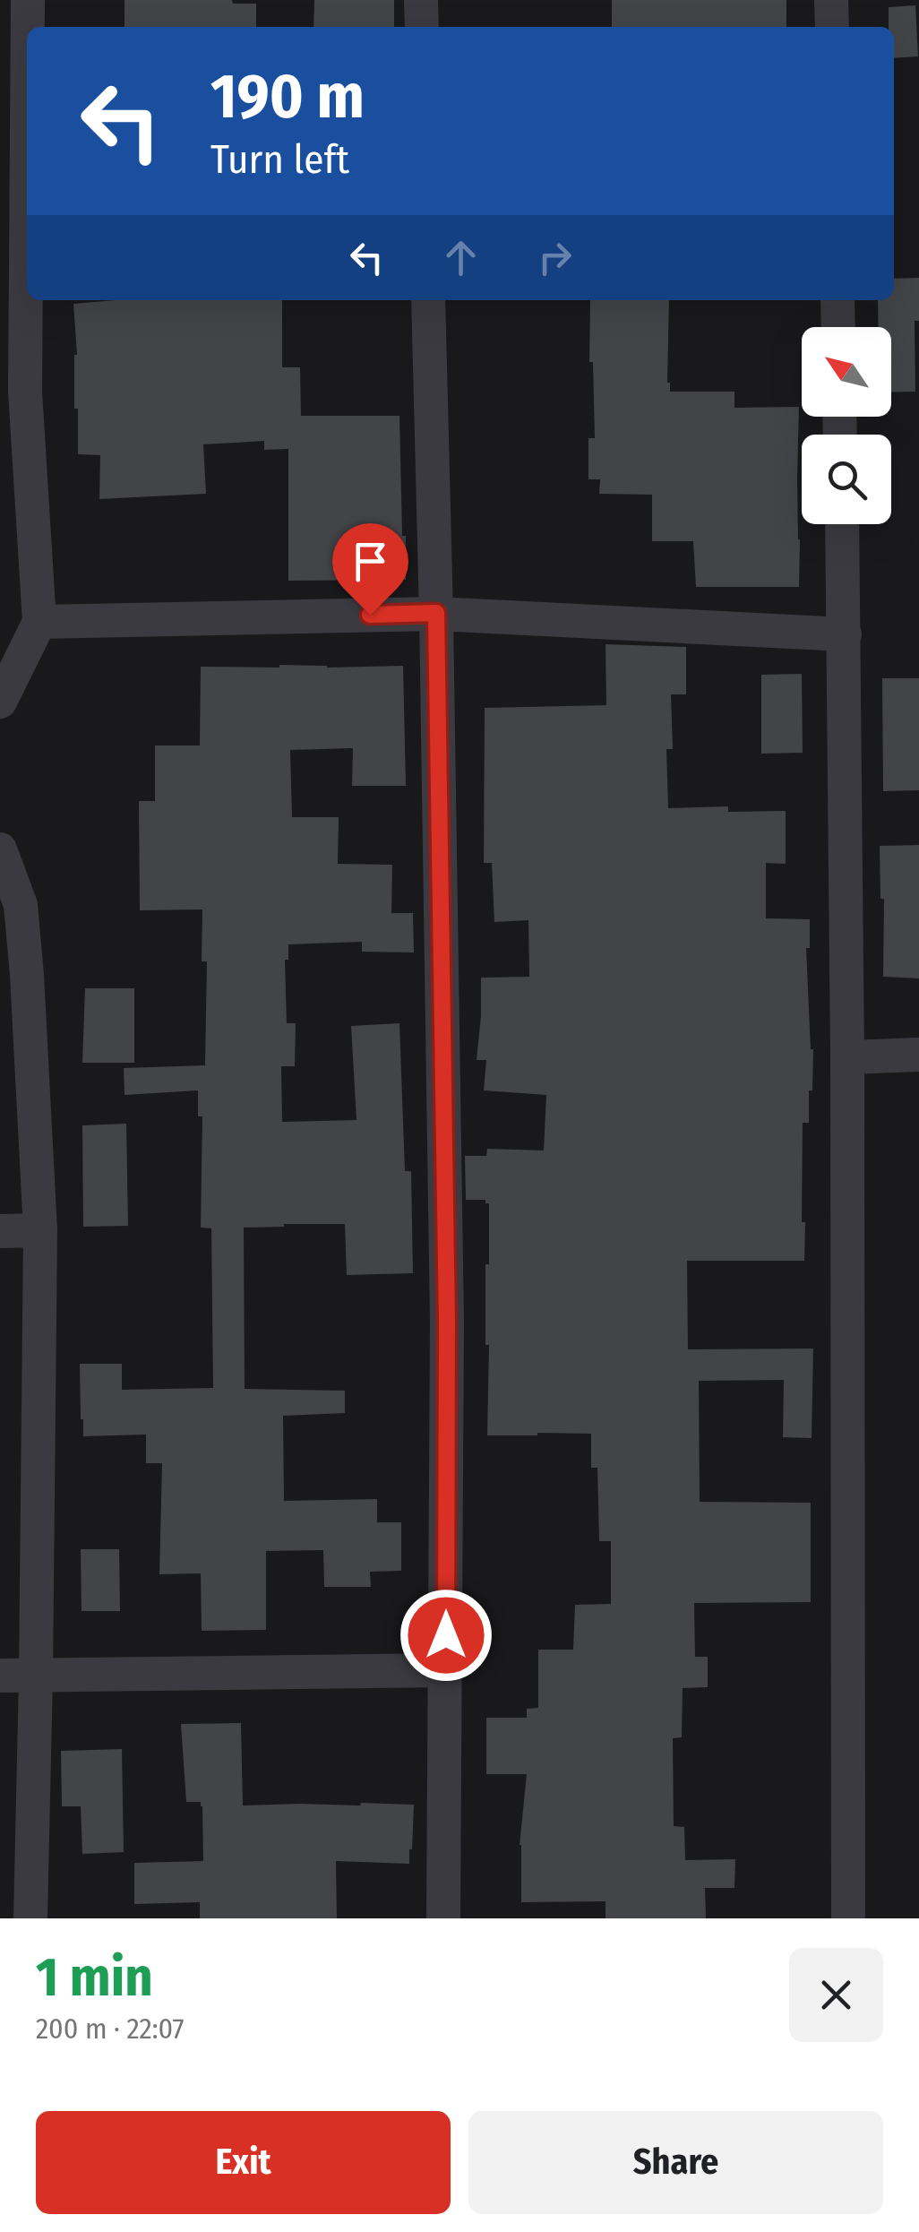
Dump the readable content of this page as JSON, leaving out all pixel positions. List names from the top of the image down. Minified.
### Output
{"north":"top left","page":{"turn":["190 m","Turn left"],"heading":["1 min","200 m · 22:07"],"buttons":["Exit","Share"]}}
